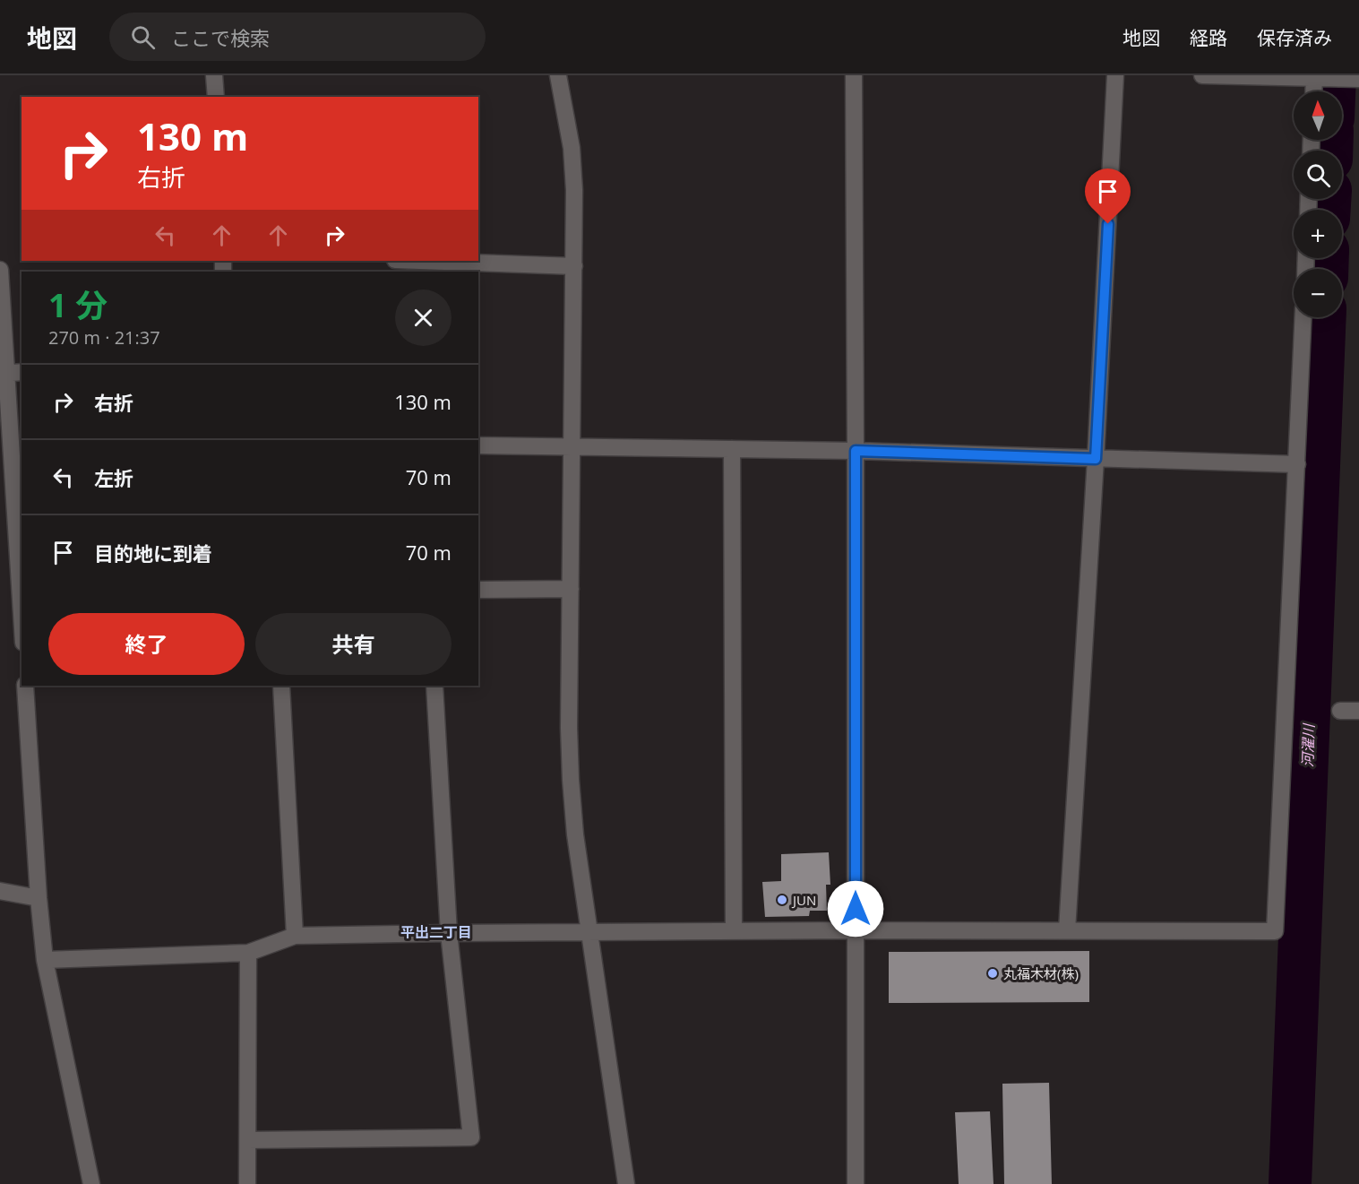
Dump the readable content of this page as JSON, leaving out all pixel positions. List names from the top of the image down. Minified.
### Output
{"districts":["平出二丁目"],"water":["河濯川"],"places":["JUN","丸福木材(株)"],"north":"top","page":{"header":"地図","search":"ここで検索","nav":["地図","経路","保存済み"],"map_buttons":["+","−"],"turn":["130 m","右折"],"heading":["1 分","270 m · 21:37"],"list":[{"name":"右折","value":"130 m"},{"name":"左折","value":"70 m"},{"name":"目的地に到着","value":"70 m"}],"buttons":["終了","共有"]}}
